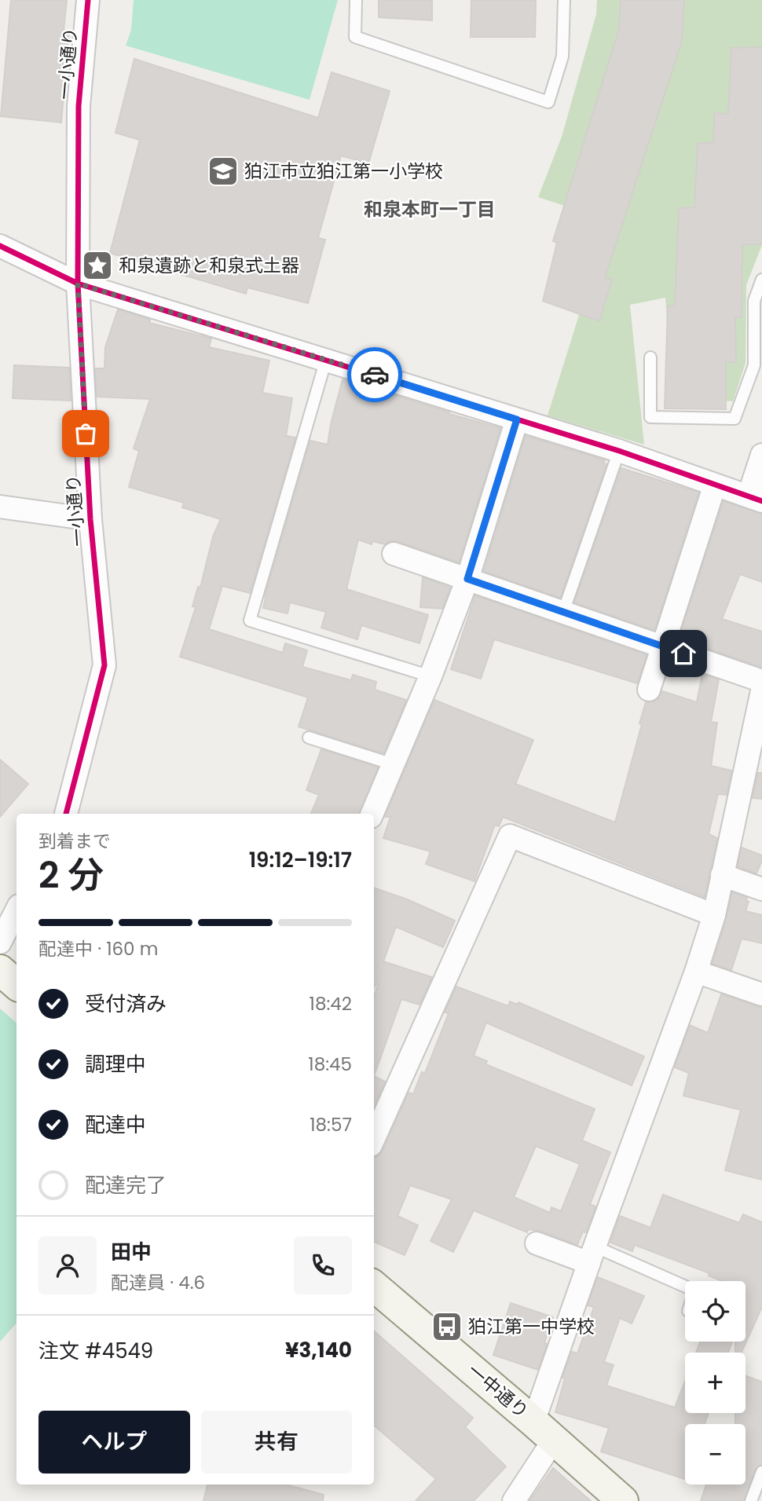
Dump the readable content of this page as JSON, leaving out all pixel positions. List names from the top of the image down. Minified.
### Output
{"streets":{"street":["一小通り","一中通り"]},"districts":["和泉本町一丁目"],"places":{"school or university":["狛江市立狛江第一小学校"],"place":["和泉遺跡と和泉式土器"],"bus stop":["狛江第一中学校"]},"page":{"heading":["2 分","到着まで","19:12–19:17"],"panel":["田中","配達員 · 4.6","注文 #4549","¥3,140"],"bar":"配達中 · 160 m","list":[["受付済み","18:42"],["調理中","18:45"],["配達中","18:57"],"配達完了"],"map_buttons":["+","−"],"buttons":["ヘルプ","共有"]}}
